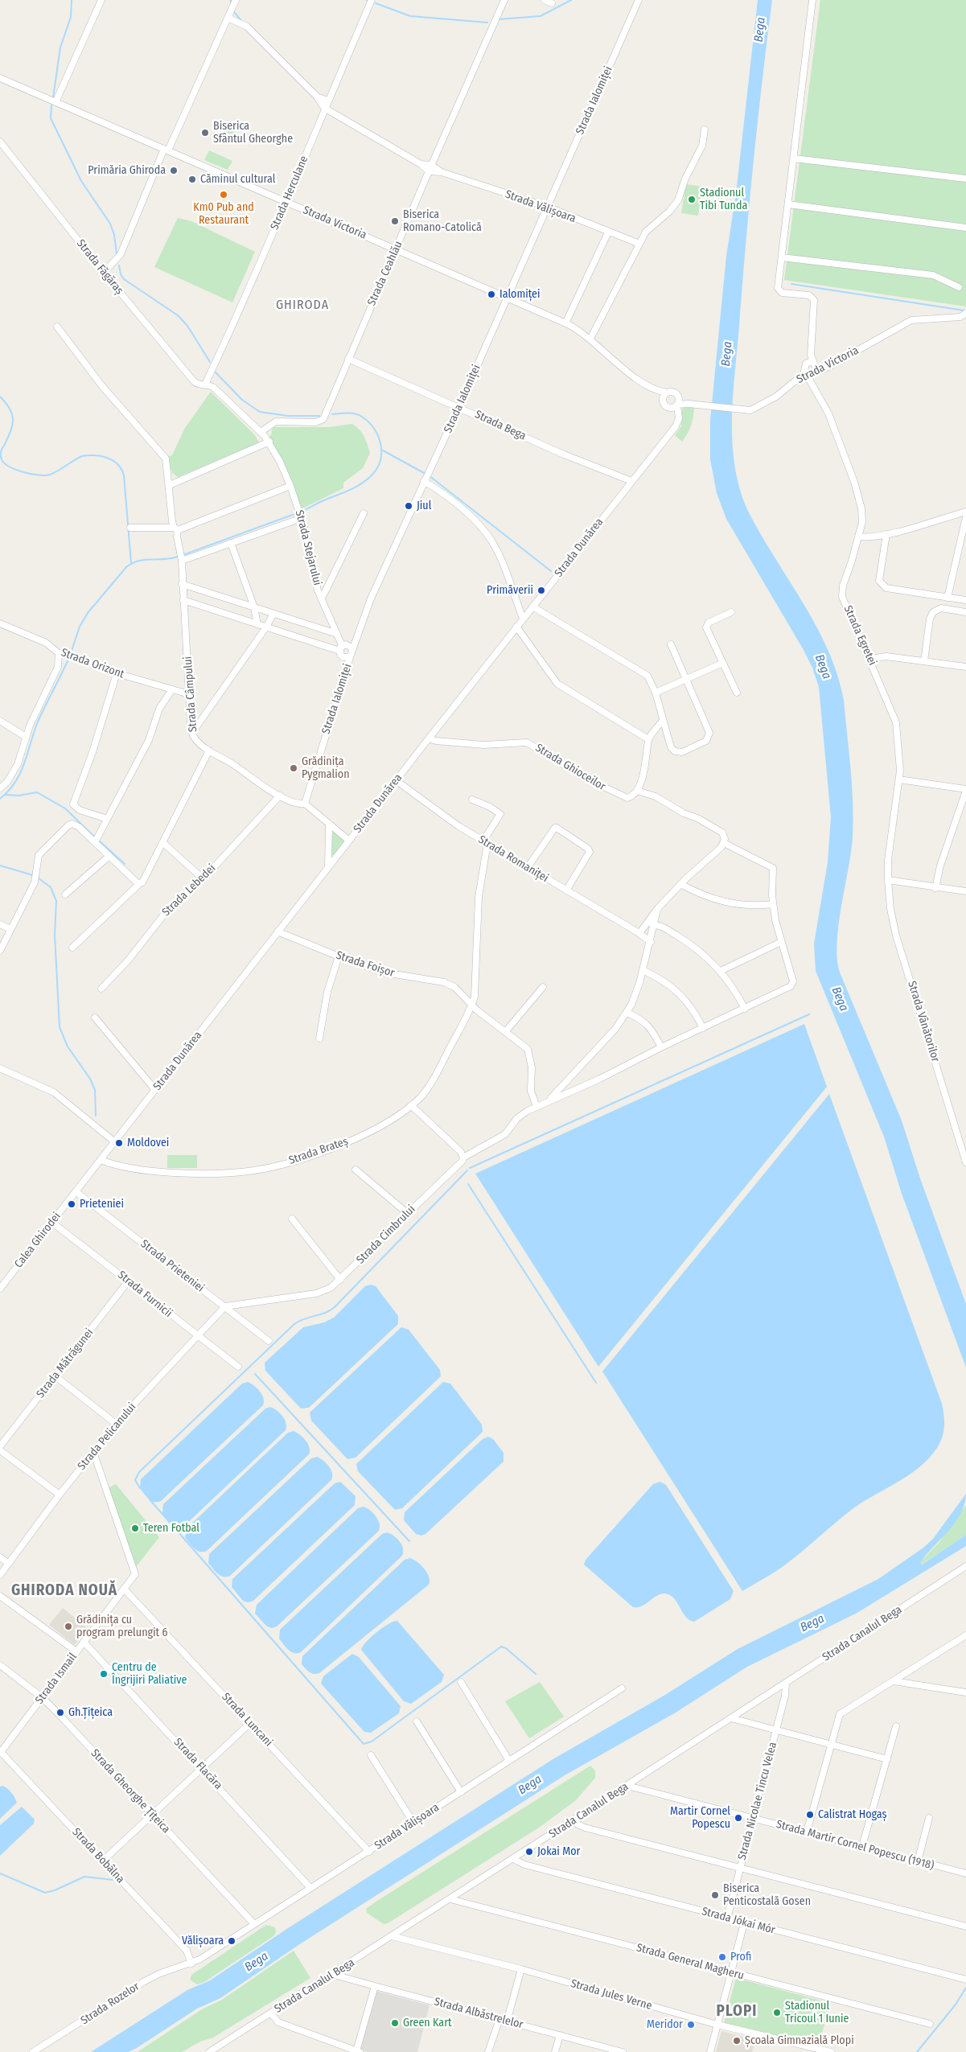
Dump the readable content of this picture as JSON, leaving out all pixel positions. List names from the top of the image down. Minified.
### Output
{"streets":{"street":["Strada Ialomiței","Strada Herculane","Strada Vălișoara","Strada Victoria","Strada Făgăraș","Strada Ceahlău","Strada Bega","Strada Stejarului","Strada Dunărea","Strada Egretei","Strada Orizont","Strada Câmpului","Strada Ghioceilor","Strada Romaniței","Strada Lebedei","Strada Foișor","Strada Vânătorilor","Strada Brateș","Strada Cimbrului","Calea Ghirodei","Strada Prieteniei","Strada Furnicii","Strada Mătrăgunei","Strada Pelicanului","Strada Canalul Bega","Strada Ismail","Strada Luncani","Strada Flacăra","Strada Gheorghe Țițeica","Strada Nicolae Tincu Velea","Strada Martir Cornel Popescu (1918)","Strada Bobâlna","Strada Jókai Mór","Strada General Magheru","Strada Jules Verne","Strada Rozelor","Strada Albăstrelelor"]},"crossings":[["Strada Ialomiței","Strada Vălișoara"],["Strada Ialomiței","Strada Victoria"],["Strada Ialomiței","Strada Bega"],["Strada Ialomiței","Strada Câmpului"],["Strada Herculane","Strada Victoria"],["Strada Herculane","Strada Făgăraș"],["Strada Herculane","Strada Stejarului"],["Strada Vălișoara","Strada Ceahlău"],["Strada Vălișoara","Strada Luncani"],["Strada Vălișoara","Strada Flacăra"],["Strada Vălișoara","Strada Gheorghe Țițeica"],["Strada Vălișoara","Strada Bobâlna"],["Strada Vălișoara","Strada Rozelor"],["Strada Victoria","Strada Ceahlău"],["Strada Victoria","Strada Dunărea"],["Strada Victoria","Strada Egretei"],["Strada Făgăraș","Strada Stejarului"],["Strada Ceahlău","Strada Bega"],["Strada Ceahlău","Strada Stejarului"],["Strada Bega","Strada Dunărea"],["Strada Dunărea","Strada Câmpului"],["Strada Dunărea","Strada Ghioceilor"],["Strada Dunărea","Strada Romaniței"],["Strada Dunărea","Strada Foișor"],["Strada Dunărea","Strada Brateș"],["Strada Dunărea","Calea Ghirodei"],["Strada Dunărea","Strada Prieteniei"],["Strada Egretei","Strada Vânătorilor"],["Strada Orizont","Strada Câmpului"],["Strada Câmpului","Strada Lebedei"],["Strada Romaniței","Strada Brateș"],["Strada Foișor","Strada Brateș"],["Strada Foișor","Strada Cimbrului"],["Strada Cimbrului","Strada Prieteniei"],["Strada Cimbrului","Strada Pelicanului"],["Calea Ghirodei","Strada Prieteniei"],["Calea Ghirodei","Strada Furnicii"],["Strada Prieteniei","Strada Pelicanului"],["Strada Furnicii","Strada Mătrăgunei"],["Strada Furnicii","Strada Pelicanului"],["Strada Pelicanului","Strada Ismail"],["Strada Canalul Bega","Strada Nicolae Tincu Velea"],["Strada Canalul Bega","Strada Martir Cornel Popescu (1918)"],["Strada Canalul Bega","Strada Jókai Mór"],["Strada Canalul Bega","Strada General Magheru"],["Strada Canalul Bega","Strada Jules Verne"],["Strada Canalul Bega","Strada Albăstrelelor"],["Strada Ismail","Strada Luncani"],["Strada Ismail","Strada Flacăra"],["Strada Ismail","Strada Gheorghe Țițeica"],["Strada Ismail","Strada Bobâlna"],["Strada Nicolae Tincu Velea","Strada Martir Cornel Popescu (1918)"],["Strada Nicolae Tincu Velea","Strada Jókai Mór"],["Strada Bobâlna","Strada Rozelor"]],"districts":["GHIRODA","GHIRODA NOUĂ","PLOPI"],"water":["Bega"],"places":["Biserica Sfântul Gheorghe","Primăria Ghiroda","Căminul cultural","Km0 Pub and Restaurant","Stadionul Tibi Tunda","Biserica Romano-Catolică","Ialomiței","Jiul","Primăverii","Grădinița Pygmalion","Moldovei","Prieteniei","Teren Fotbal","Grădinița cu program prelungit 6","Centru de Îngrijiri Paliative","Gh.Țițeica","Calistrat Hogaș","Martir Cornel Popescu","Jokai Mor","Biserica Penticostală Gosen","Vălișoara","Profi","Stadionul Tricoul 1 Iunie","Green Kart","Meridor","Școala Gimnazială Plopi"]}
